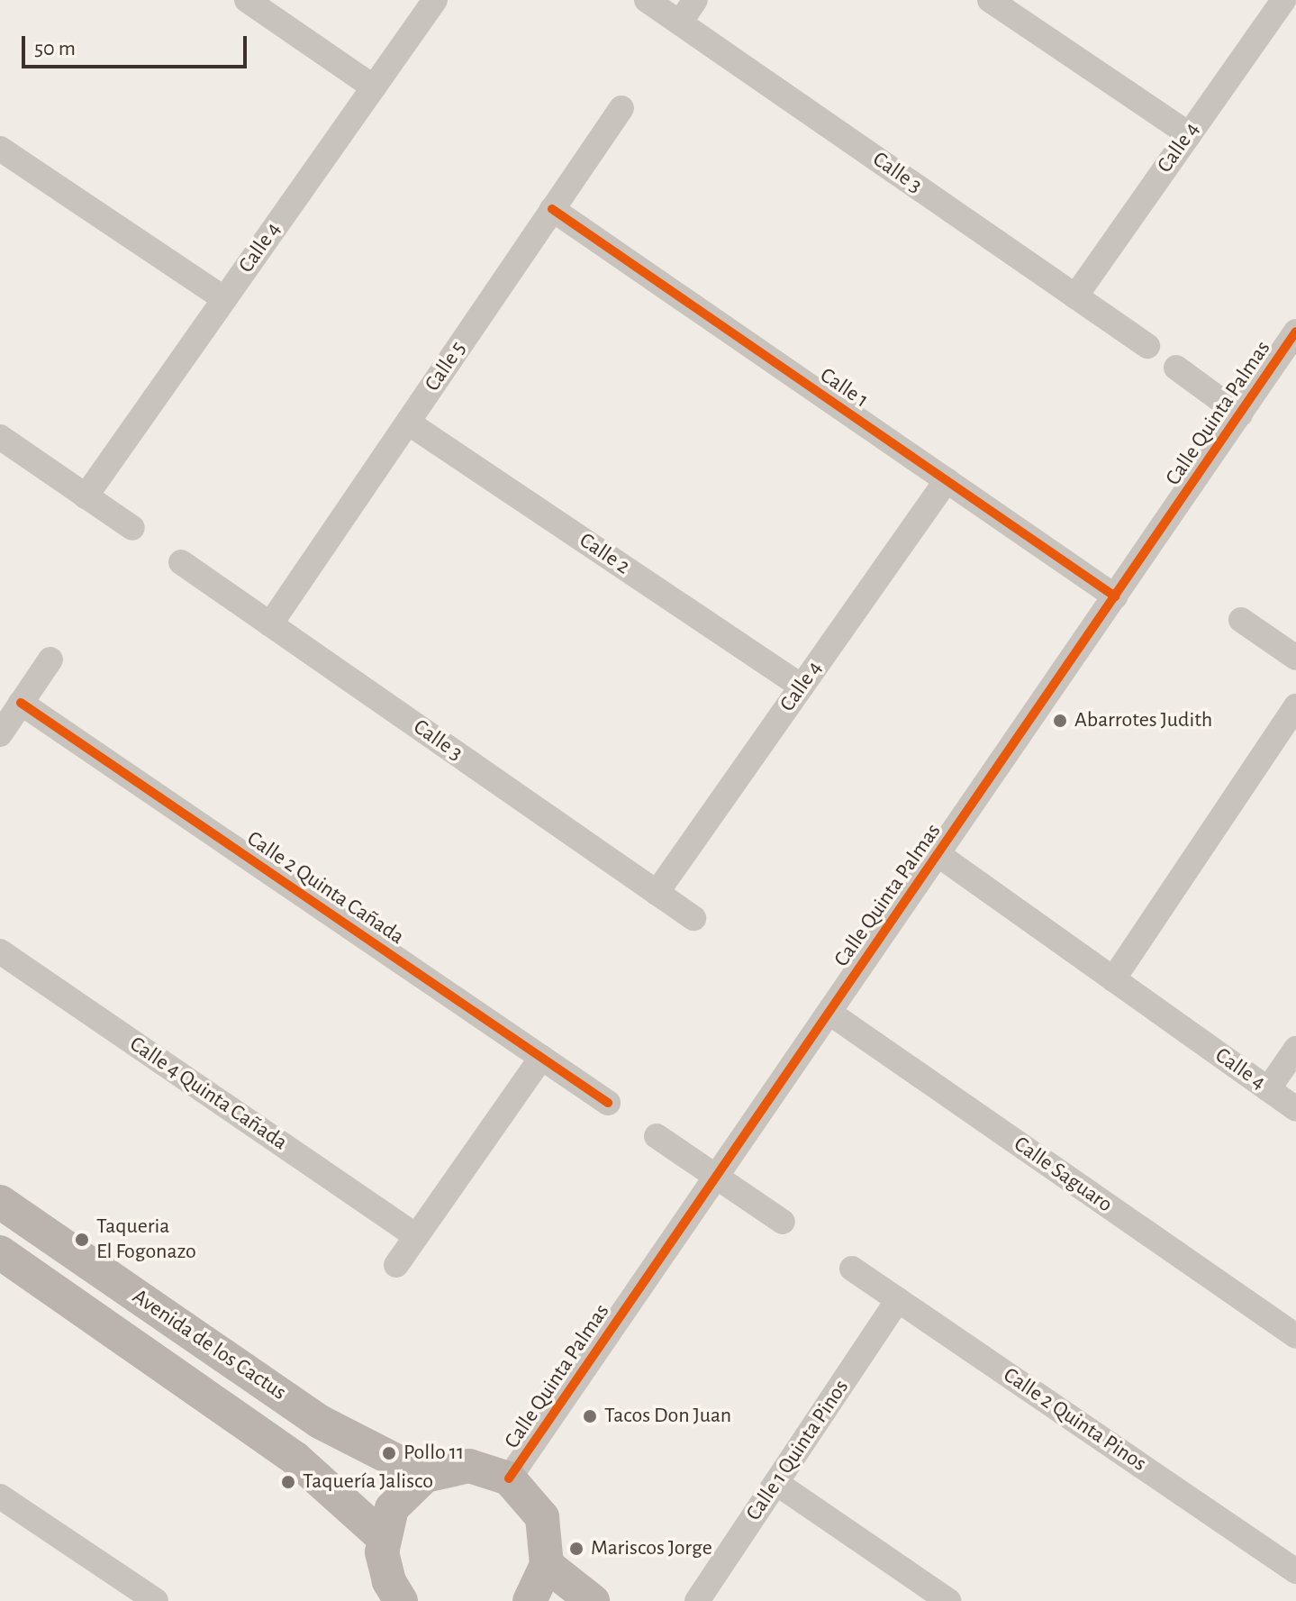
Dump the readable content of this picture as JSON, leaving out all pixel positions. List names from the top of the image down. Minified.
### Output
{"streets":{"street":["Calle 4","Calle 3","Calle 5","Calle 1","Calle Quinta Palmas","Calle 2","Calle 2 Quinta Cañada","Calle 4 Quinta Cañada","Calle Saguaro","Avenida de los Cactus","Calle 2 Quinta Pinos","Calle 1 Quinta Pinos"]},"crossings":[["Calle 4","Calle 3"],["Calle 4","Calle 1"],["Calle 4","Calle Quinta Palmas"],["Calle 4","Calle 2"],["Calle 3","Calle 5"],["Calle 5","Calle 1"],["Calle 5","Calle 2"],["Calle 1","Calle Quinta Palmas"],["Calle Quinta Palmas","Calle Saguaro"],["Calle 2 Quinta Pinos","Calle 1 Quinta Pinos"]],"places":["Abarrotes Judith","Taqueria El Fogonazo","Tacos Don Juan","Pollo 11","Taquería Jalisco","Mariscos Jorge"],"scale_bar":"50 m"}
